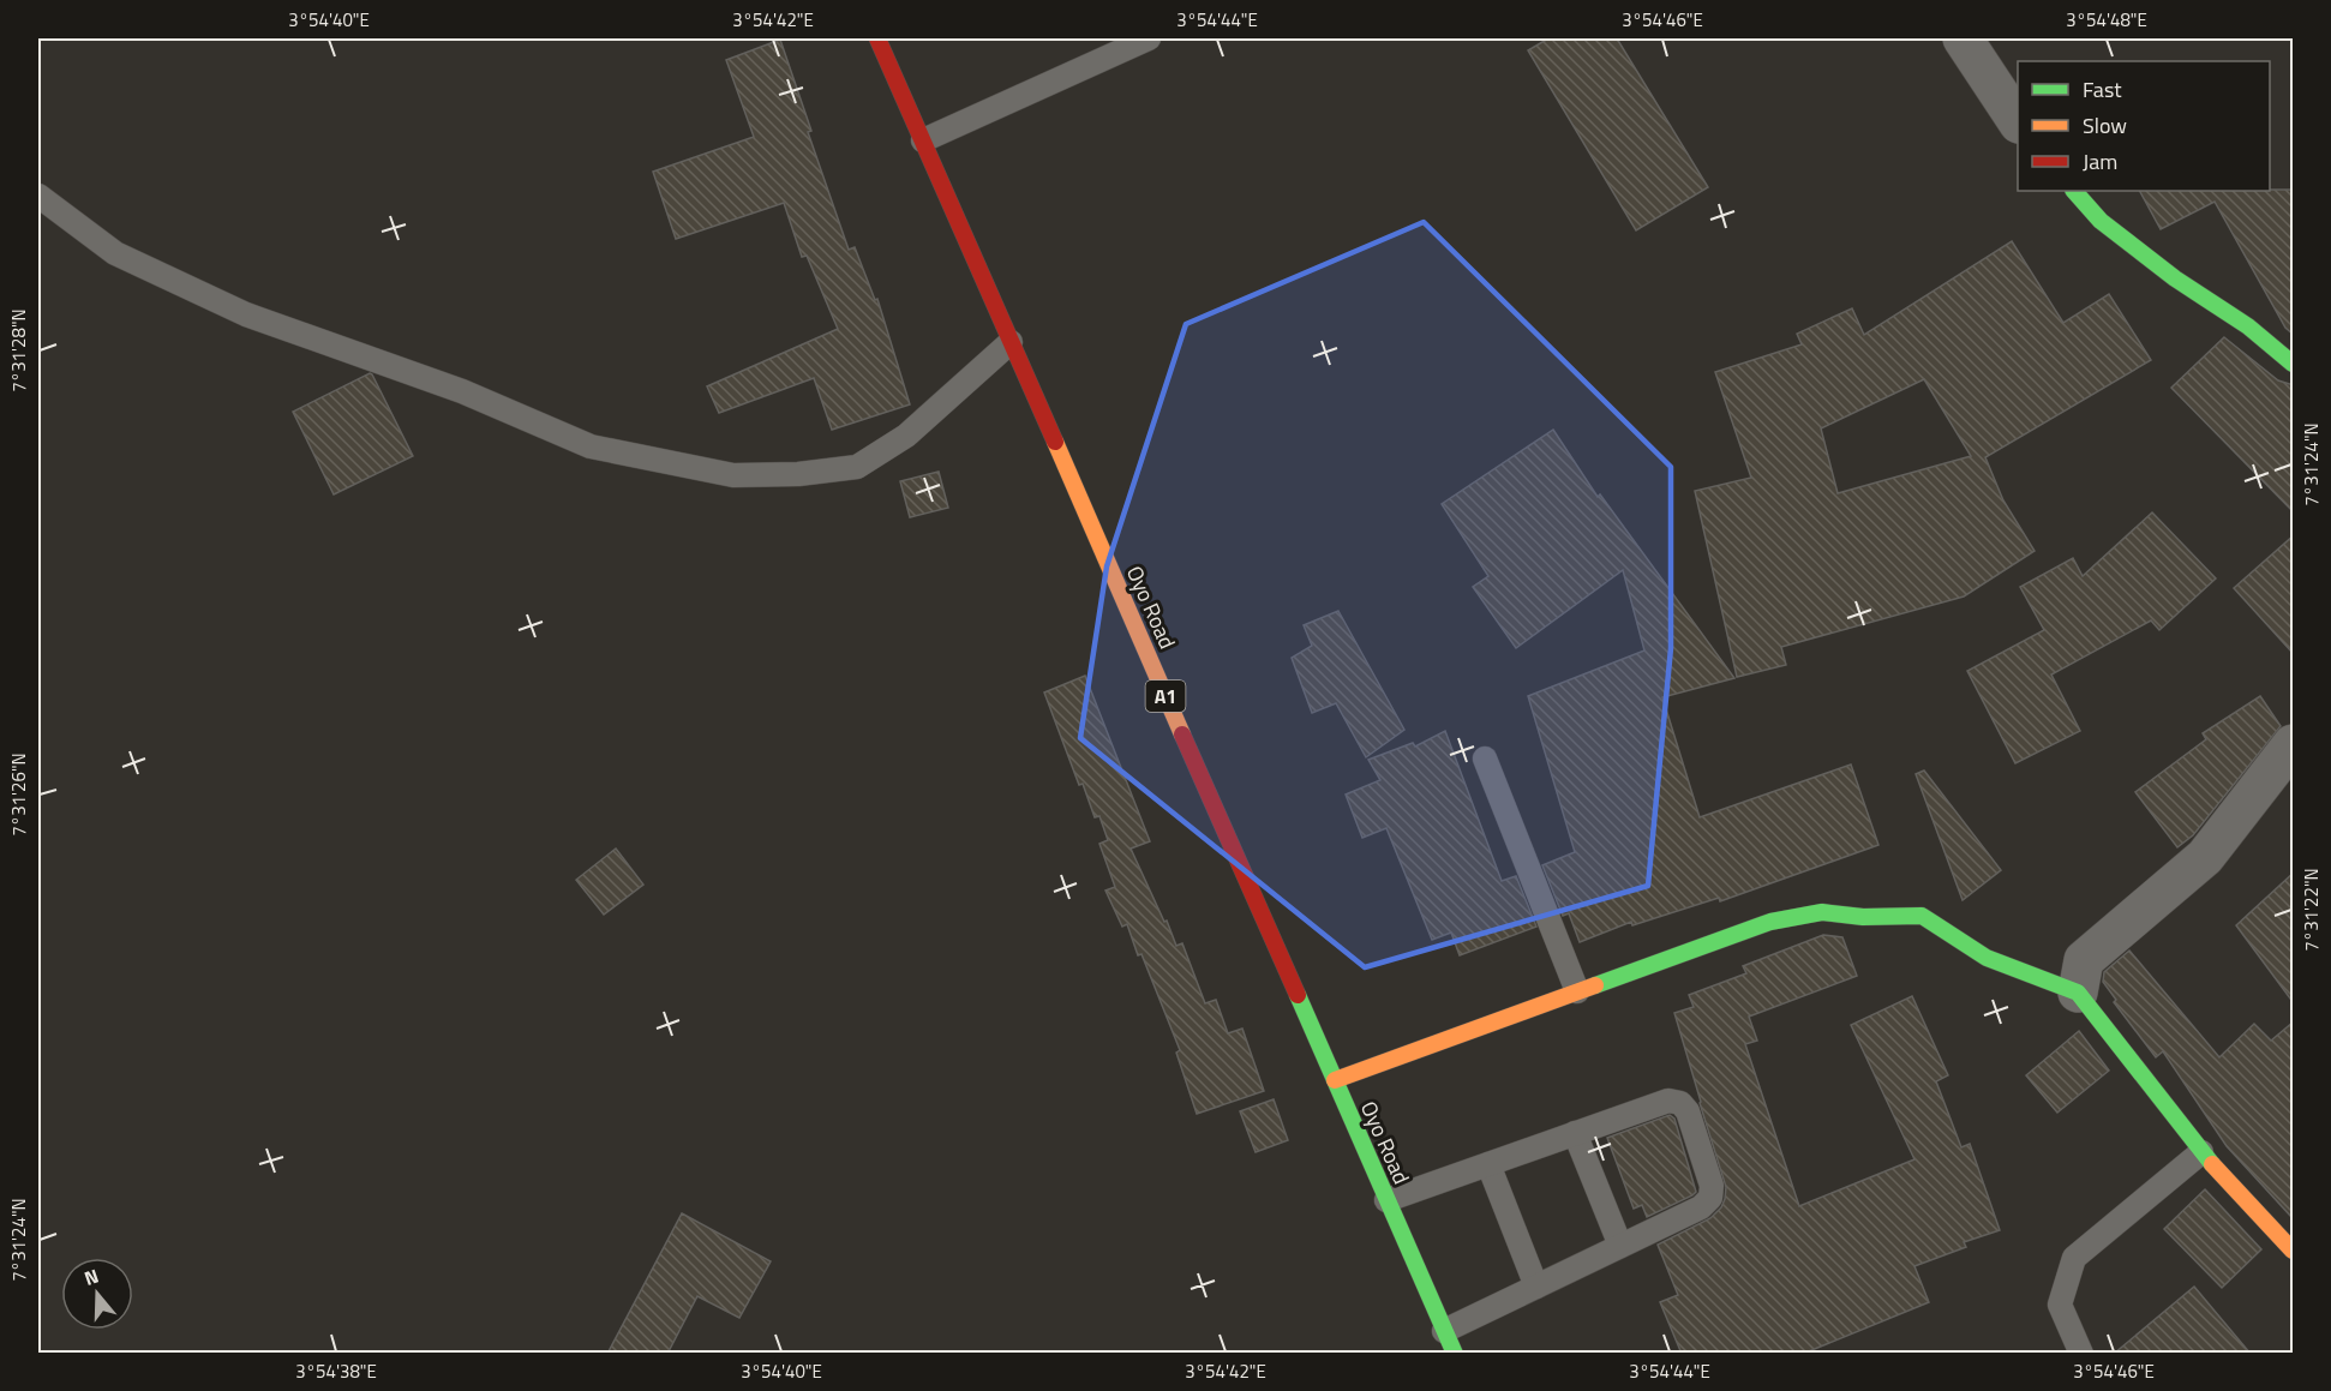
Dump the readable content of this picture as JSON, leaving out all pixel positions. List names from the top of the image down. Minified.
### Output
{"streets":{"main road":["Oyo Road","A1"]},"legend":["Fast","Slow","Jam"],"north":"top","coordinates":["3°54'40\"E","3°54'42\"E","3°54'44\"E","3°54'46\"E","3°54'48\"E","7°31'28\"N","7°31'24\"N","7°31'26\"N","7°31'22\"N","3°54'38\"E"]}
